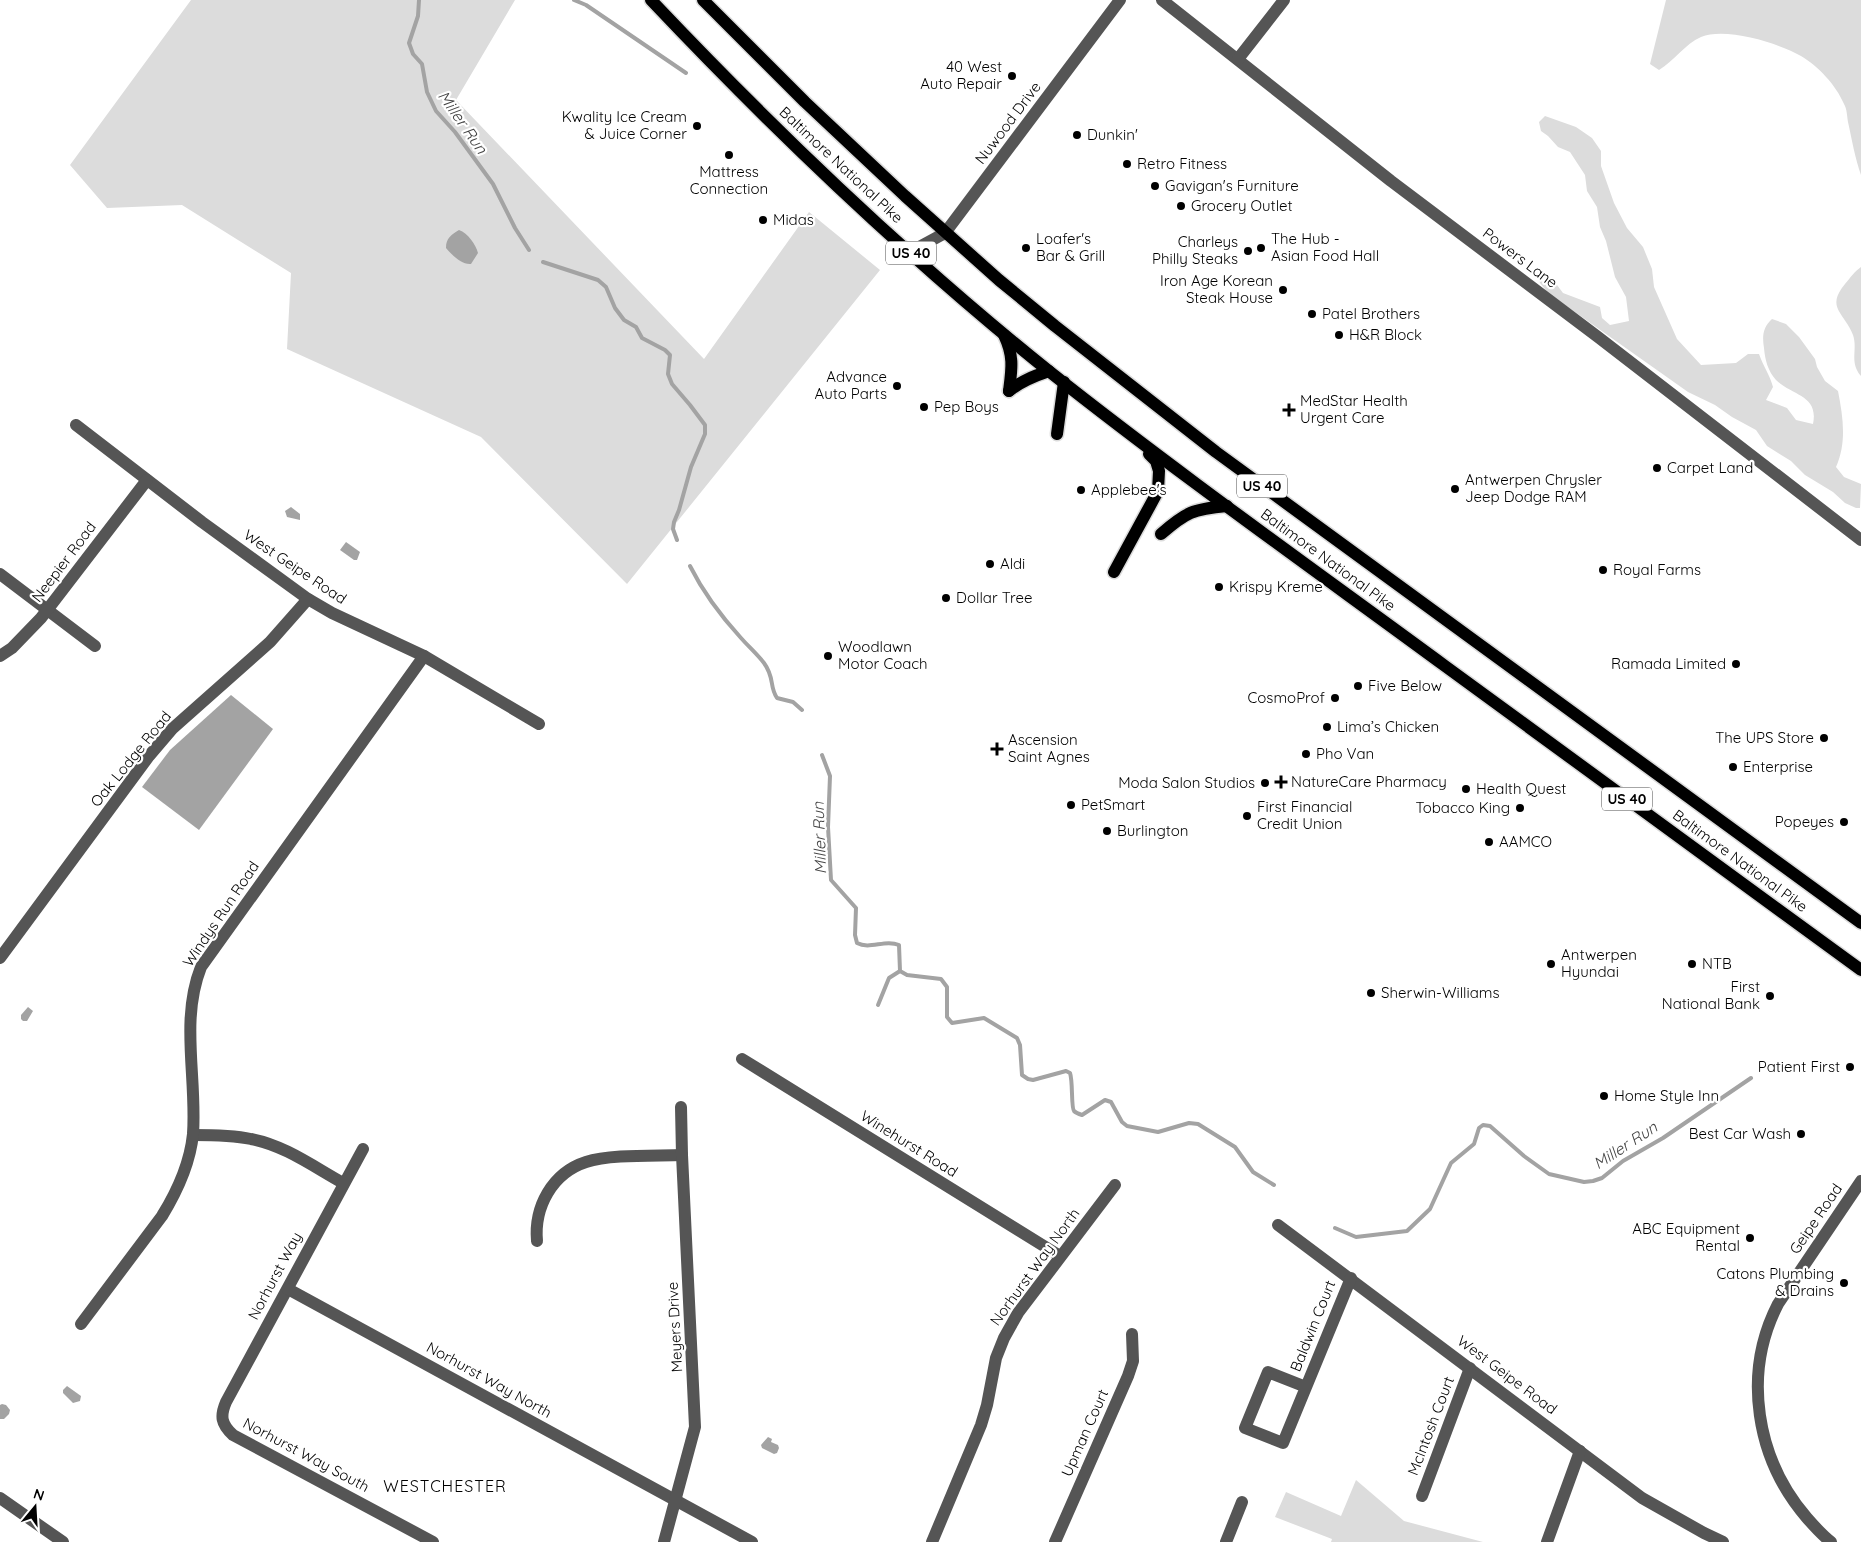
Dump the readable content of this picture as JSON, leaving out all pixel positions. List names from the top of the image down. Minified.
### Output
{"streets":{"main road":["Baltimore National Pike","US 40"],"street":["Nuwood Drive","Powers Lane","Neepier Road","West Geipe Road","Oak Lodge Road","Windys Run Road","Winehurst Road","Geipe Road","Norhurst Way North","Norhurst Way","Baldwin Court","Meyers Drive","McIntosh Court","Upman Court","Norhurst Way South"]},"crossings":[["Nuwood Drive","Baltimore National Pike"],["Neepier Road","West Geipe Road"],["West Geipe Road","Oak Lodge Road"],["West Geipe Road","Windys Run Road"],["West Geipe Road","Baldwin Court"],["West Geipe Road","McIntosh Court"],["Winehurst Road","Norhurst Way North"],["Norhurst Way North","Norhurst Way"],["Norhurst Way North","Meyers Drive"],["Norhurst Way","Norhurst Way South"]],"districts":["WESTCHESTER"],"water":["Miller Run"],"places":{"other":["40 West Auto Repair","Kwality Ice Cream & Juice Corner","Dunkin'","Mattress Connection","Retro Fitness","Gavigan's Furniture","Grocery Outlet","Midas","Loafer's Bar & Grill","The Hub - Asian Food Hall","Charleys Philly Steaks","Iron Age Korean Steak House","Patel Brothers","H&R Block","Advance Auto Parts","Pep Boys","Carpet Land","Antwerpen Chrysler Jeep Dodge RAM","Applebee's","Aldi","Royal Farms","Krispy Kreme","Dollar Tree","Woodlawn Motor Coach","Ramada Limited","Five Below","CosmoProf","Lima’s Chicken","The UPS Store","Pho Van","Enterprise","Moda Salon Studios","Health Quest","PetSmart","Tobacco King","First Financial Credit Union","Popeyes","Burlington","AAMCO","Antwerpen Hyundai","NTB","Sherwin-Williams","First National Bank","Patient First","Home Style Inn","Best Car Wash","ABC Equipment Rental","Catons Plumbing & Drains"],"health":["MedStar Health Urgent Care","Ascension Saint Agnes","NatureCare Pharmacy"]},"north":"top"}
